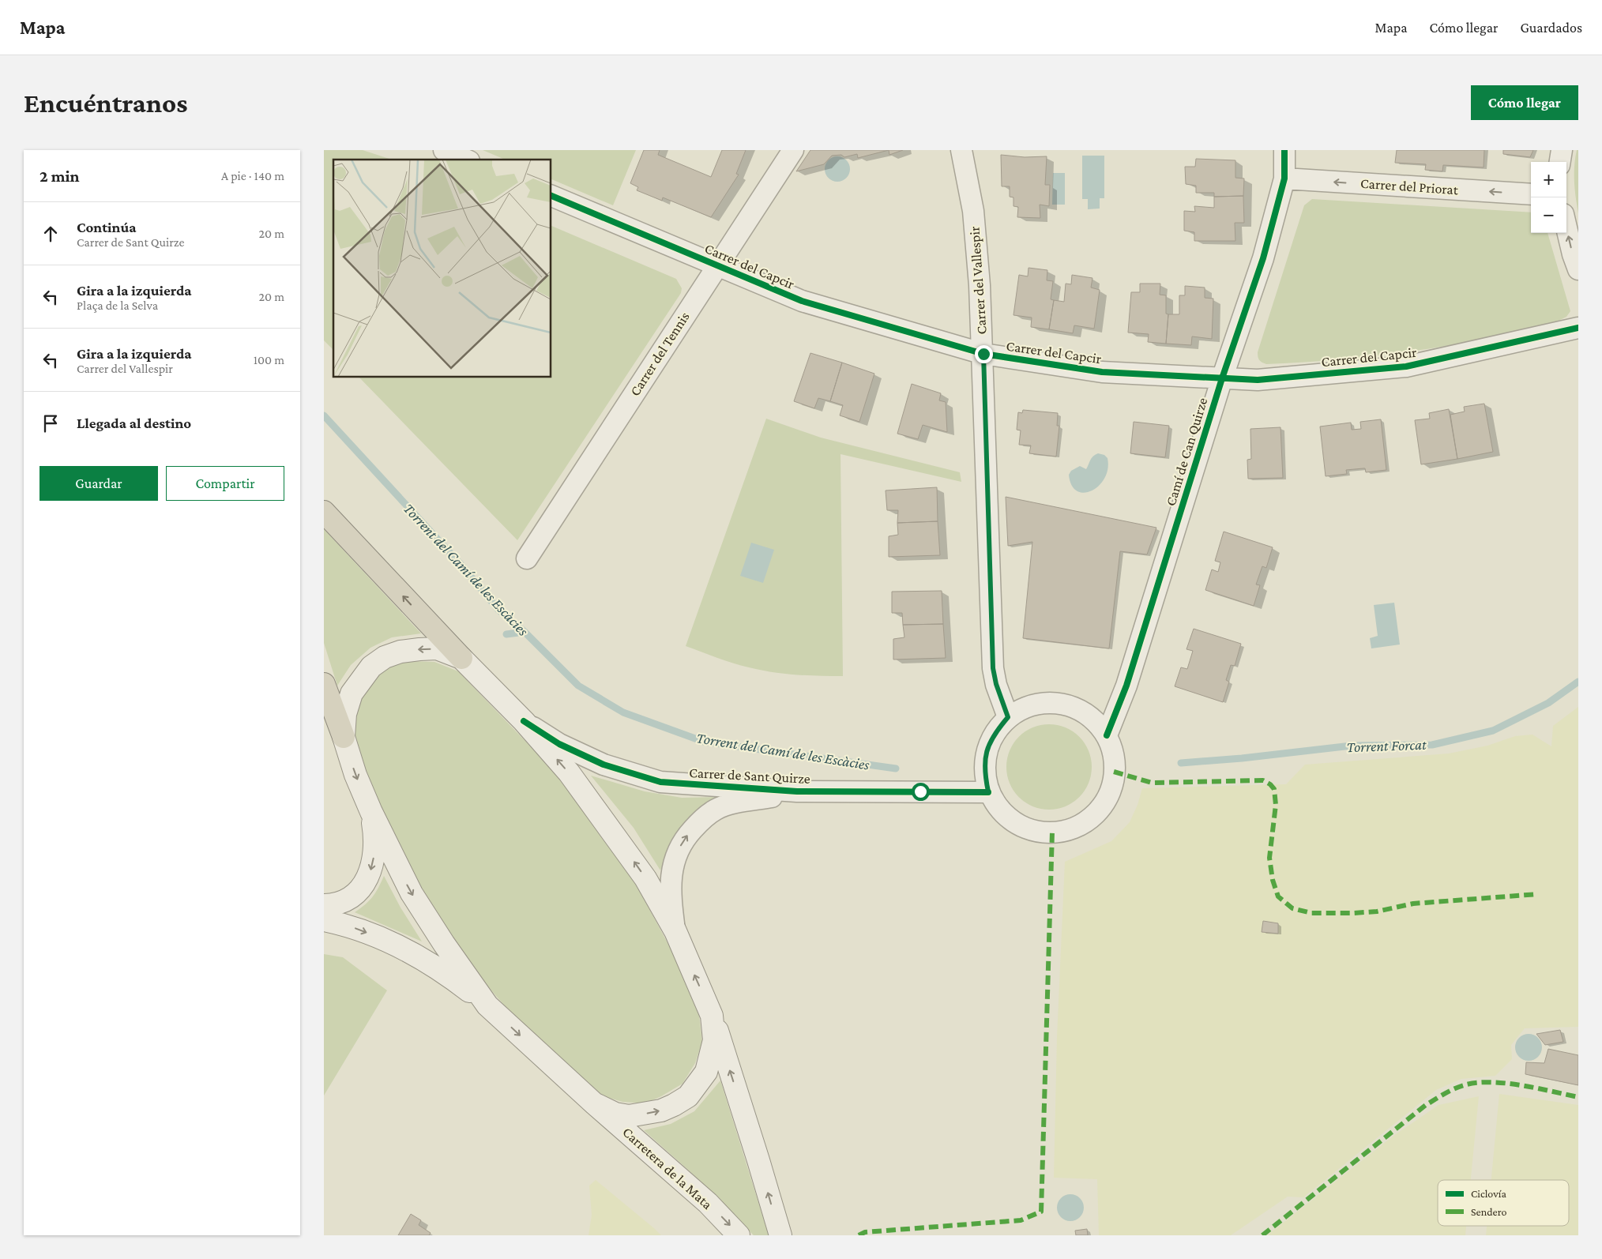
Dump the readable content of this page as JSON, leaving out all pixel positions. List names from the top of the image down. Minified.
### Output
{"streets":{"main road":["Carretera de la Mata"],"street":["Carrer del Priorat","Carrer del Capcir","Carrer del Vallespir","Carrer del Tennis","Camí de Can Quirze","Carrer de Sant Quirze"]},"crossings":[["Carrer del Priorat","Camí de Can Quirze"],["Carrer del Capcir","Carrer del Vallespir"],["Carrer del Capcir","Carrer del Tennis"],["Carrer del Capcir","Camí de Can Quirze"],["Carrer del Vallespir","Camí de Can Quirze"],["Carrer del Vallespir","Carrer de Sant Quirze"],["Camí de Can Quirze","Carrer de Sant Quirze"]],"one_way":["Carrer del Priorat"],"water":["Torrent del Camí de les Escàcies","Torrent Forcat"],"legend":["Ciclovía","Sendero"],"page":{"header":"Mapa","nav":["Mapa","Cómo llegar","Guardados"],"buttons":["Cómo llegar",["Guardar","Compartir"]],"title":"Encuéntranos","heading":["2 min","A pie · 140 m"],"map_buttons":["+","−"],"list":[["Continúa","Carrer de Sant Quirze","20 m"],["Gira a la izquierda","Plaça de la Selva","20 m"],["Gira a la izquierda","Carrer del Vallespir","100 m"],"Llegada al destino"]}}
